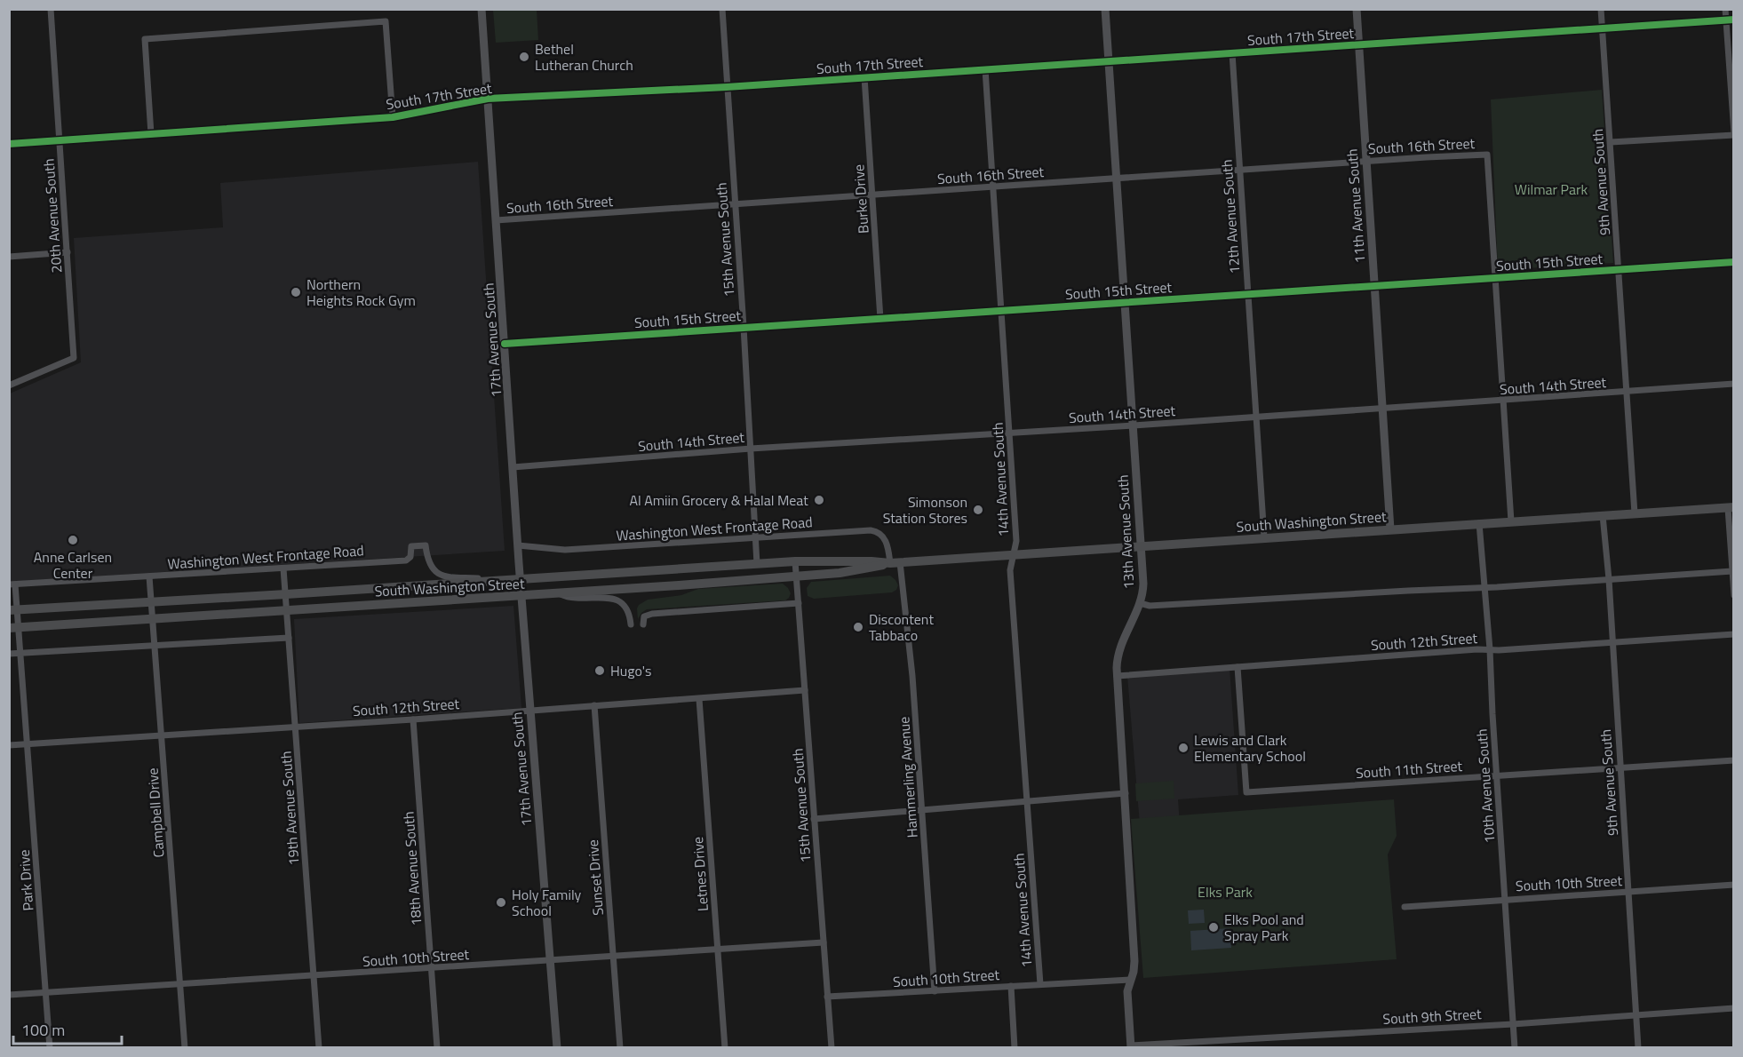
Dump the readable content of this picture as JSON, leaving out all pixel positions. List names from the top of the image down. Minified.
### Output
{"streets":{"main road":["South Washington Street"],"street":["South 17th Street","South 16th Street","9th Avenue South","Burke Drive","11th Avenue South","20th Avenue South","12th Avenue South","15th Avenue South","South 15th Street","17th Avenue South","South 14th Street","14th Avenue South","Washington West Frontage Road","13th Avenue South","South 12th Street","South 11th Street","Hammerling Avenue","10th Avenue South","19th Avenue South","Campbell Drive","18th Avenue South","Letnes Drive","Sunset Drive","Park Drive","South 10th Street","South 9th Street"]},"crossings":[["South 17th Street","9th Avenue South"],["South 17th Street","Burke Drive"],["South 17th Street","11th Avenue South"],["South 17th Street","20th Avenue South"],["South 17th Street","12th Avenue South"],["South 17th Street","15th Avenue South"],["South 17th Street","17th Avenue South"],["South 17th Street","14th Avenue South"],["South 17th Street","13th Avenue South"],["South 16th Street","Burke Drive"],["South 16th Street","11th Avenue South"],["South 16th Street","12th Avenue South"],["South 16th Street","15th Avenue South"],["South 16th Street","South 15th Street"],["South 16th Street","17th Avenue South"],["South 16th Street","14th Avenue South"],["South 16th Street","13th Avenue South"],["9th Avenue South","South 15th Street"],["9th Avenue South","South 14th Street"],["9th Avenue South","South Washington Street"],["9th Avenue South","South 12th Street"],["9th Avenue South","South 11th Street"],["9th Avenue South","South 10th Street"],["9th Avenue South","South 9th Street"],["Burke Drive","South 15th Street"],["11th Avenue South","South 15th Street"],["11th Avenue South","South 14th Street"],["11th Avenue South","South Washington Street"],["12th Avenue South","South 15th Street"],["12th Avenue South","South 14th Street"],["12th Avenue South","South Washington Street"],["15th Avenue South","South 15th Street"],["15th Avenue South","South 14th Street"],["15th Avenue South","South Washington Street"],["15th Avenue South","Washington West Frontage Road"],["15th Avenue South","South 12th Street"],["15th Avenue South","South 10th Street"],["South 15th Street","17th Avenue South"],["South 15th Street","14th Avenue South"],["South 15th Street","13th Avenue South"],["17th Avenue South","South 14th Street"],["17th Avenue South","South Washington Street"],["17th Avenue South","Washington West Frontage Road"],["17th Avenue South","South 12th Street"],["17th Avenue South","South 10th Street"],["South 14th Street","14th Avenue South"],["South 14th Street","13th Avenue South"],["14th Avenue South","South Washington Street"],["14th Avenue South","South 10th Street"],["South Washington Street","Washington West Frontage Road"],["South Washington Street","13th Avenue South"],["South Washington Street","Hammerling Avenue"],["South Washington Street","10th Avenue South"],["South Washington Street","19th Avenue South"],["South Washington Street","Campbell Drive"],["South Washington Street","Park Drive"],["Washington West Frontage Road","Hammerling Avenue"],["Washington West Frontage Road","19th Avenue South"],["Washington West Frontage Road","Campbell Drive"],["Washington West Frontage Road","Park Drive"],["13th Avenue South","South 12th Street"],["13th Avenue South","South 10th Street"],["13th Avenue South","South 9th Street"],["South 12th Street","South 11th Street"],["South 12th Street","10th Avenue South"],["South 12th Street","19th Avenue South"],["South 12th Street","Campbell Drive"],["South 12th Street","18th Avenue South"],["South 12th Street","Letnes Drive"],["South 12th Street","Sunset Drive"],["South 12th Street","Park Drive"],["South 11th Street","10th Avenue South"],["Hammerling Avenue","South 10th Street"],["10th Avenue South","South 10th Street"],["10th Avenue South","South 9th Street"],["19th Avenue South","South 10th Street"],["Campbell Drive","South 10th Street"],["18th Avenue South","South 10th Street"],["Letnes Drive","South 10th Street"],["Sunset Drive","South 10th Street"],["Park Drive","South 10th Street"]],"parks":["Wilmar Park","Elks Park"],"places":["Bethel Lutheran Church","Northern Heights Rock Gym","Al Amiin Grocery & Halal Meat","Simonson Station Stores","Anne Carlsen Center","Discontent Tabbaco","Hugo's","Lewis and Clark Elementary School","Holy Family School","Elks Pool and Spray Park"],"scale_bar":"100 m"}
